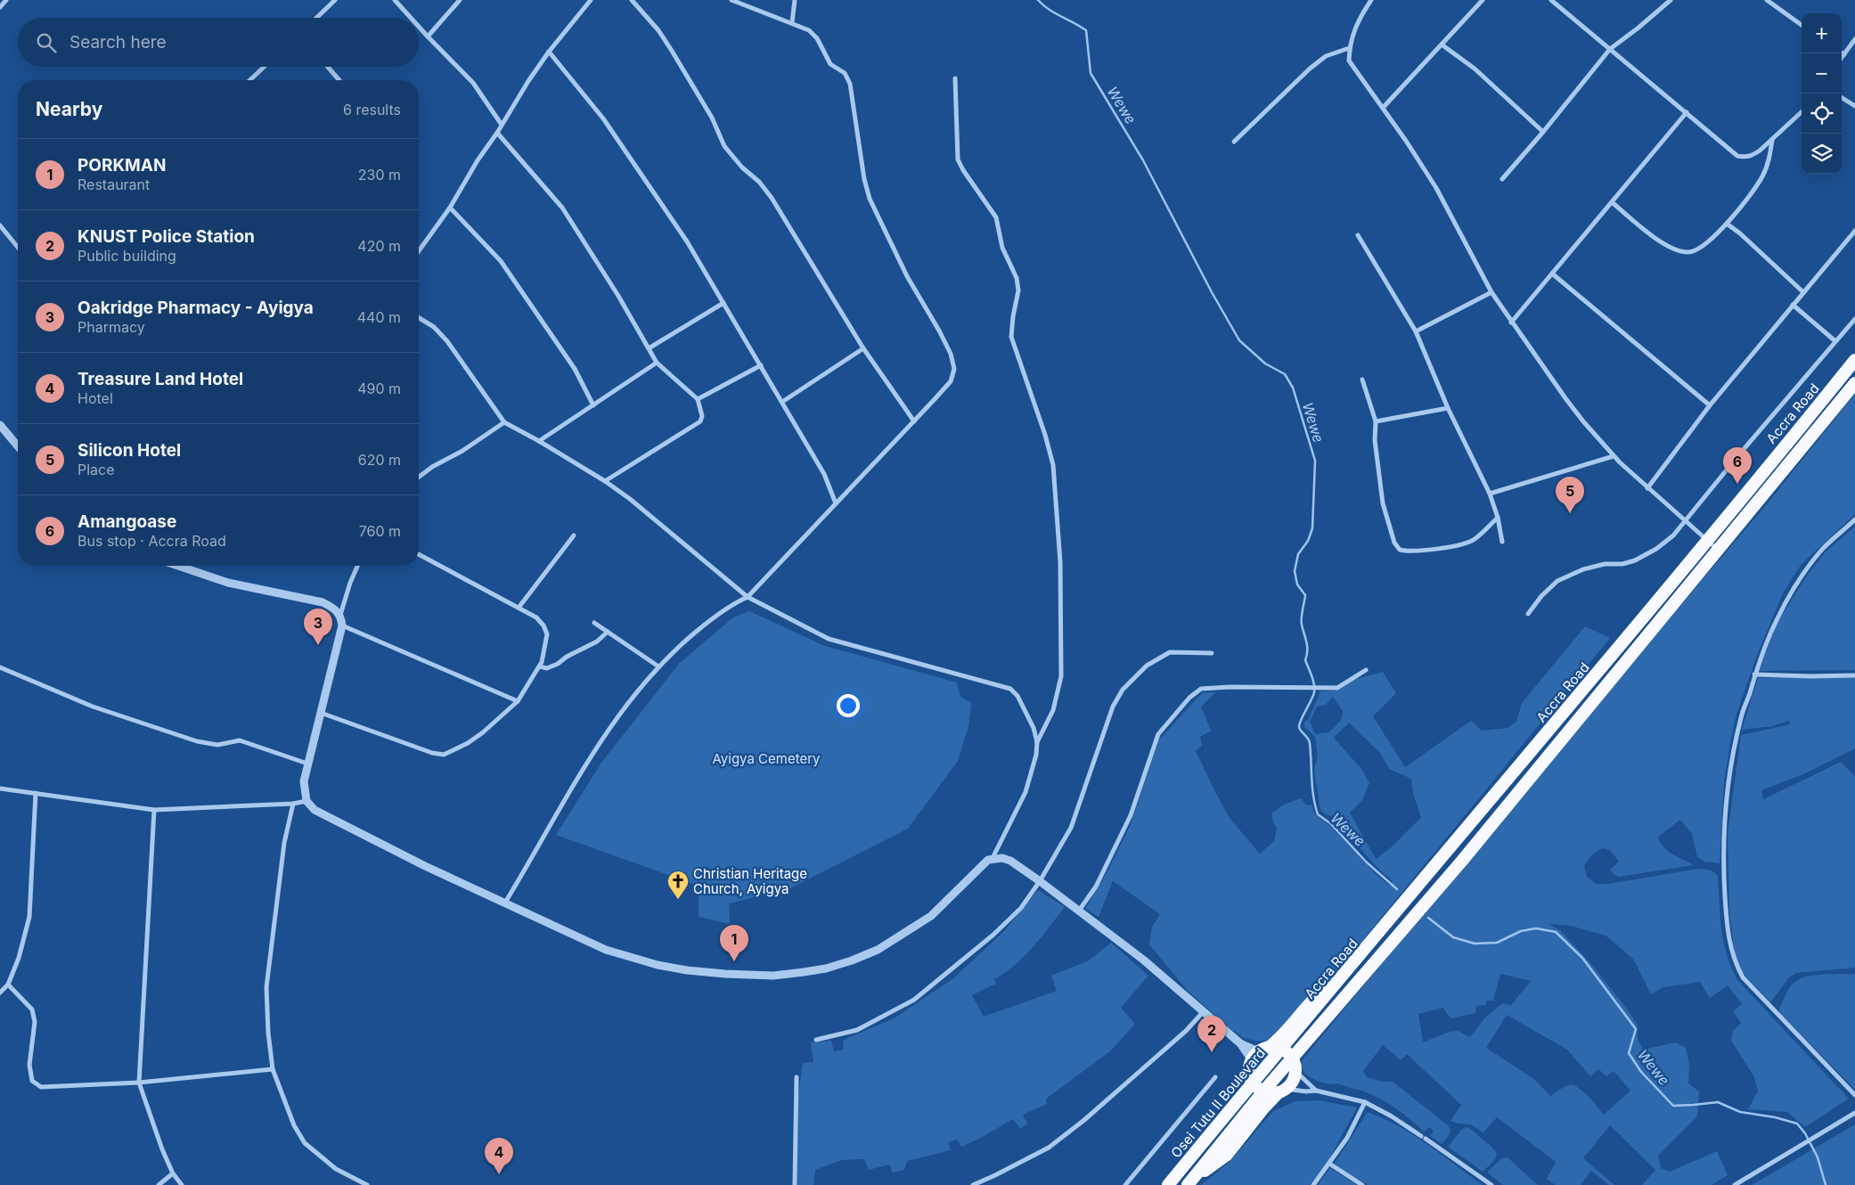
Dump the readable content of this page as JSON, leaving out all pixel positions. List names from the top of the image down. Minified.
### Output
{"streets":{"highway":["Accra Road","Osei Tutu II Boulevard"]},"crossings":[["Accra Road","Osei Tutu II Boulevard"]],"water":["Wewe"],"parks":["Ayigya Cemetery"],"places":{"church":["Christian Heritage Church, Ayigya"]},"page":{"map_buttons":["+","−"],"search":"Search here","heading":["Nearby","6 results"],"list":[{"mark":"1","name":"PORKMAN","note":"Restaurant","value":"230 m"},{"mark":"2","name":"KNUST Police Station","note":"Public building","value":"420 m"},{"mark":"3","name":"Oakridge Pharmacy - Ayigya","note":"Pharmacy","value":"440 m"},{"mark":"4","name":"Treasure Land Hotel","note":"Hotel","value":"490 m"},{"mark":"5","name":"Silicon Hotel","note":"Place","value":"620 m"},{"mark":"6","name":"Amangoase","note":"Bus stop · Accra Road","value":"760 m"}],"pins":["6","5","3","1","2","4"]}}
